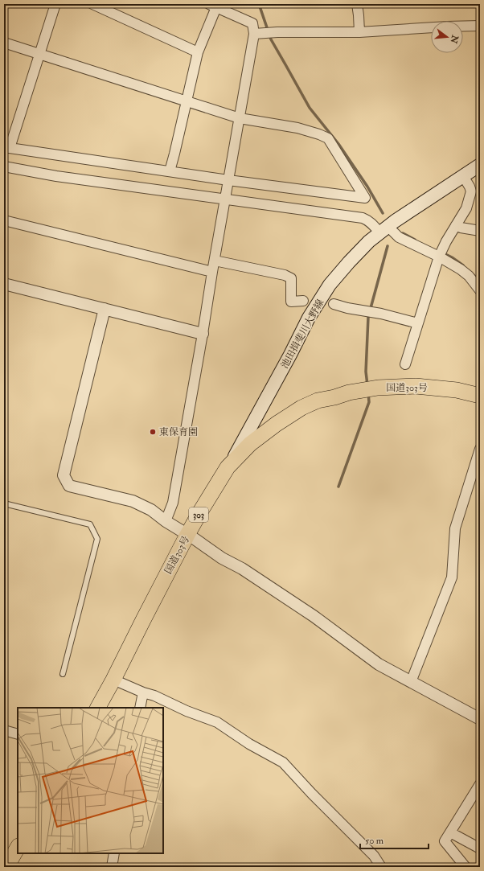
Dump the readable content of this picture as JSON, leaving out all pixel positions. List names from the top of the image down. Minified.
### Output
{"streets":{"highway":["国道303号","303"],"main road":["池田揖斐川大野線"]},"crossings":[["池田揖斐川大野線","国道303号"]],"places":["東保育園"],"scale_bar":"50 m","north":"right"}
